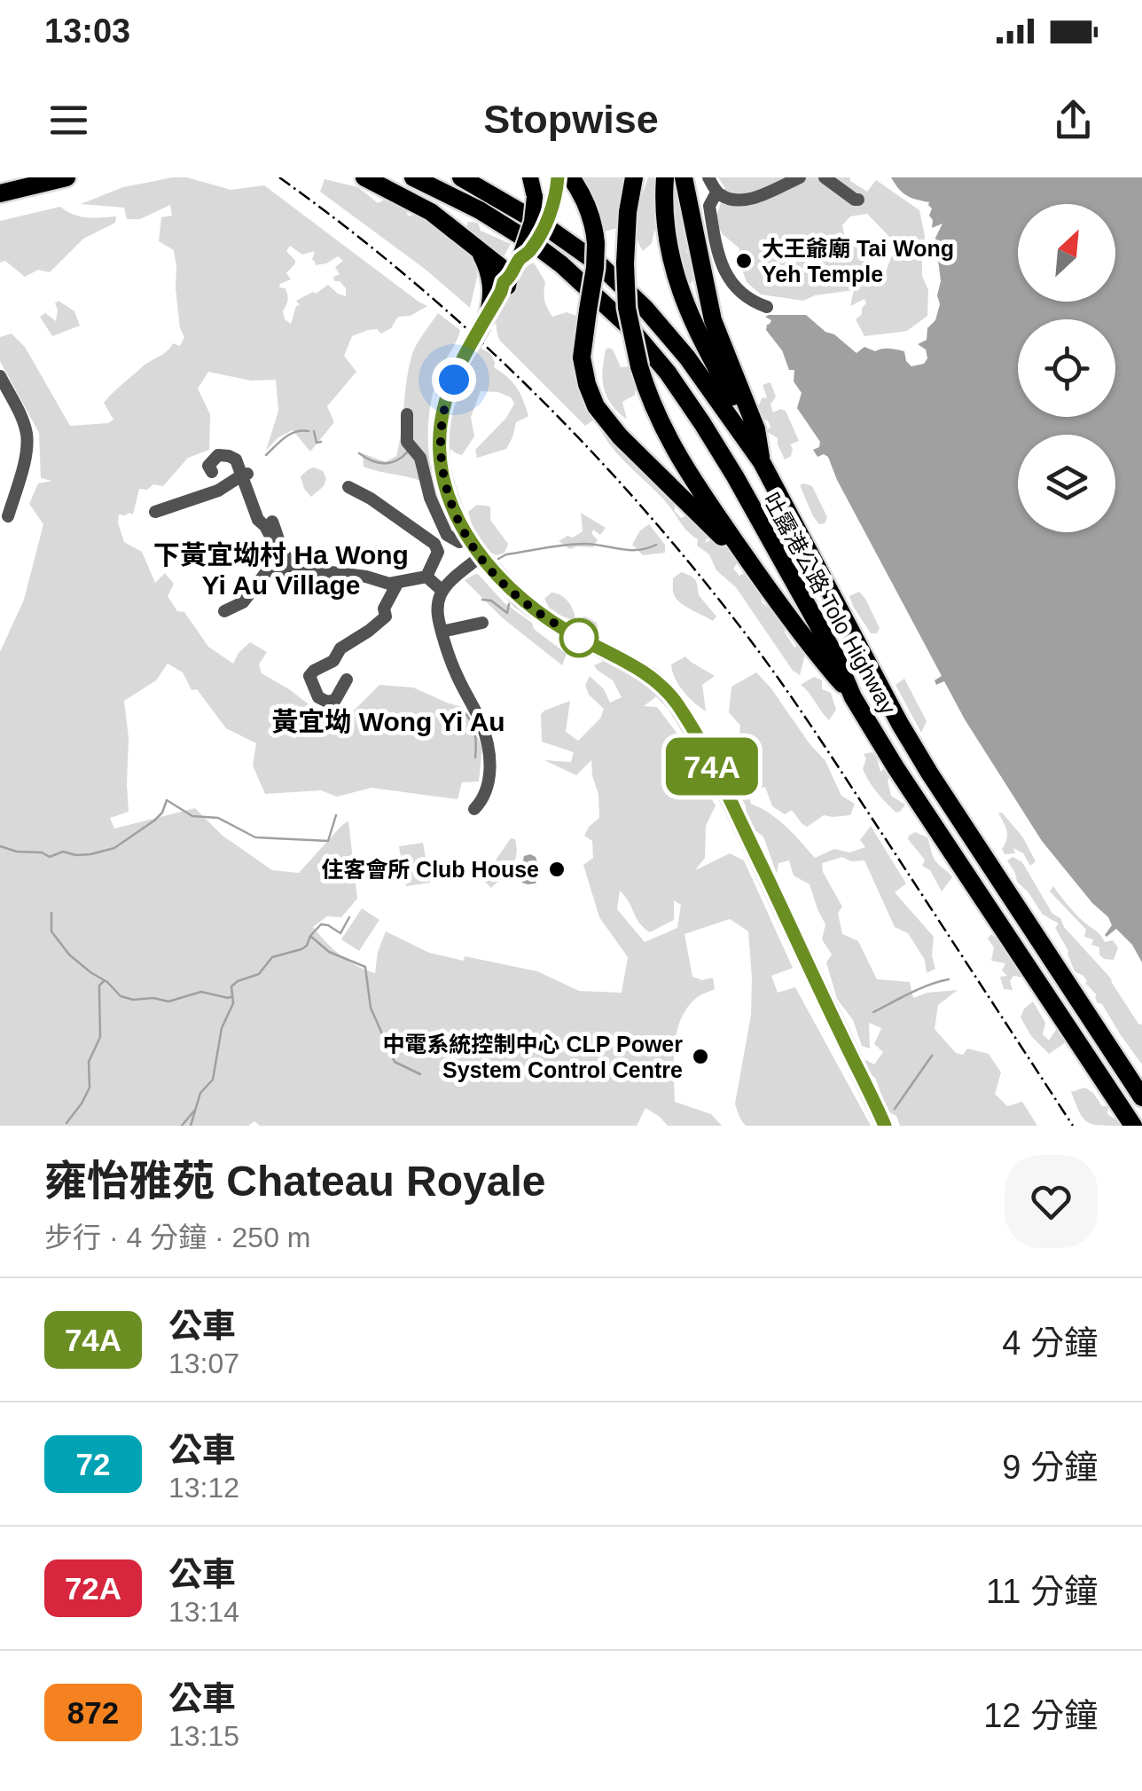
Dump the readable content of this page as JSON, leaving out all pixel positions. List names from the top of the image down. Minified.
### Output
{"streets":{"highway":["吐露港公路 Tolo Highway"]},"districts":["下黃宜坳村 Ha Wong Yi Au Village","黃宜坳 Wong Yi Au"],"places":["大王爺廟 Tai Wong Yeh Temple","住客會所 Club House","中電系統控制中心 CLP Power System Control Centre"],"lines":["bus line 74A"],"north":"top right","page":{"status":"13:03","header":"Stopwise","on_map":"74A","heading":["雍怡雅苑 Chateau Royale","步行 · 4 分鐘 · 250 m"],"list":[{"mark":"74A","name":"公車","note":"13:07","value":"4 分鐘"},{"mark":"72","name":"公車","note":"13:12","value":"9 分鐘"},{"mark":"72A","name":"公車","note":"13:14","value":"11 分鐘"},{"mark":"872","name":"公車","note":"13:15","value":"12 分鐘"}]}}
